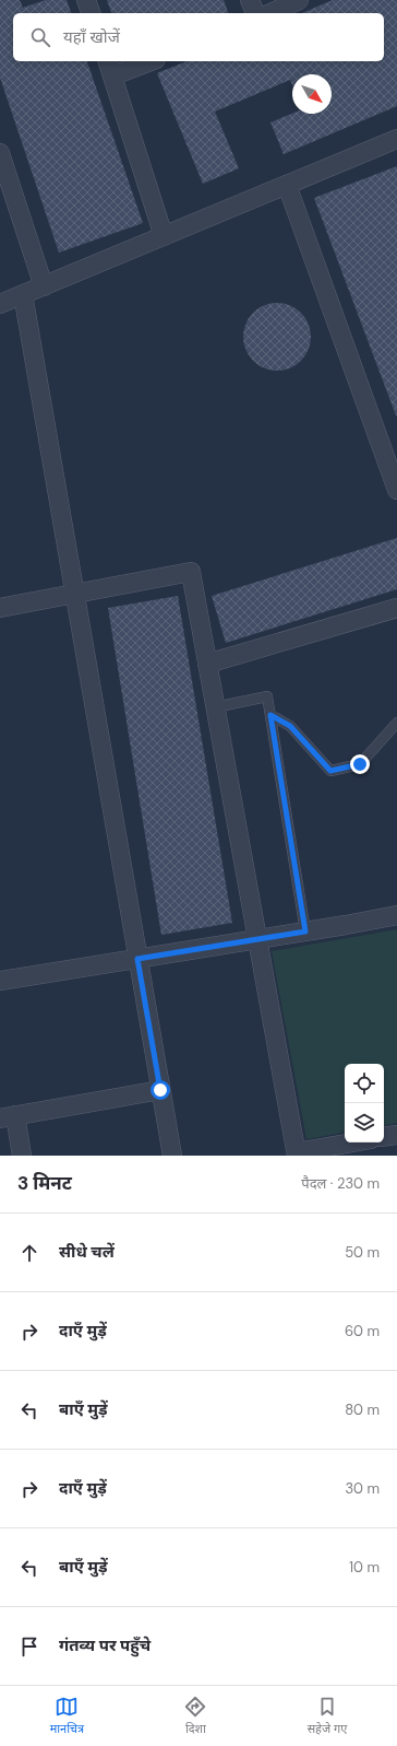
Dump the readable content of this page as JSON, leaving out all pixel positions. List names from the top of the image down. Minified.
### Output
{"north":"bottom right","page":{"search":"यहाँ खोजें","heading":["3 मिनट","पैदल · 230 m"],"list":[["सीधे चलें","50 m"],["दाएँ मुड़ें","60 m"],["बाएँ मुड़ें","80 m"],["दाएँ मुड़ें","30 m"],["बाएँ मुड़ें","10 m"],"गंतव्य पर पहुँचे"],"nav":["मानचित्र","दिशा","सहेजे गए"]}}
